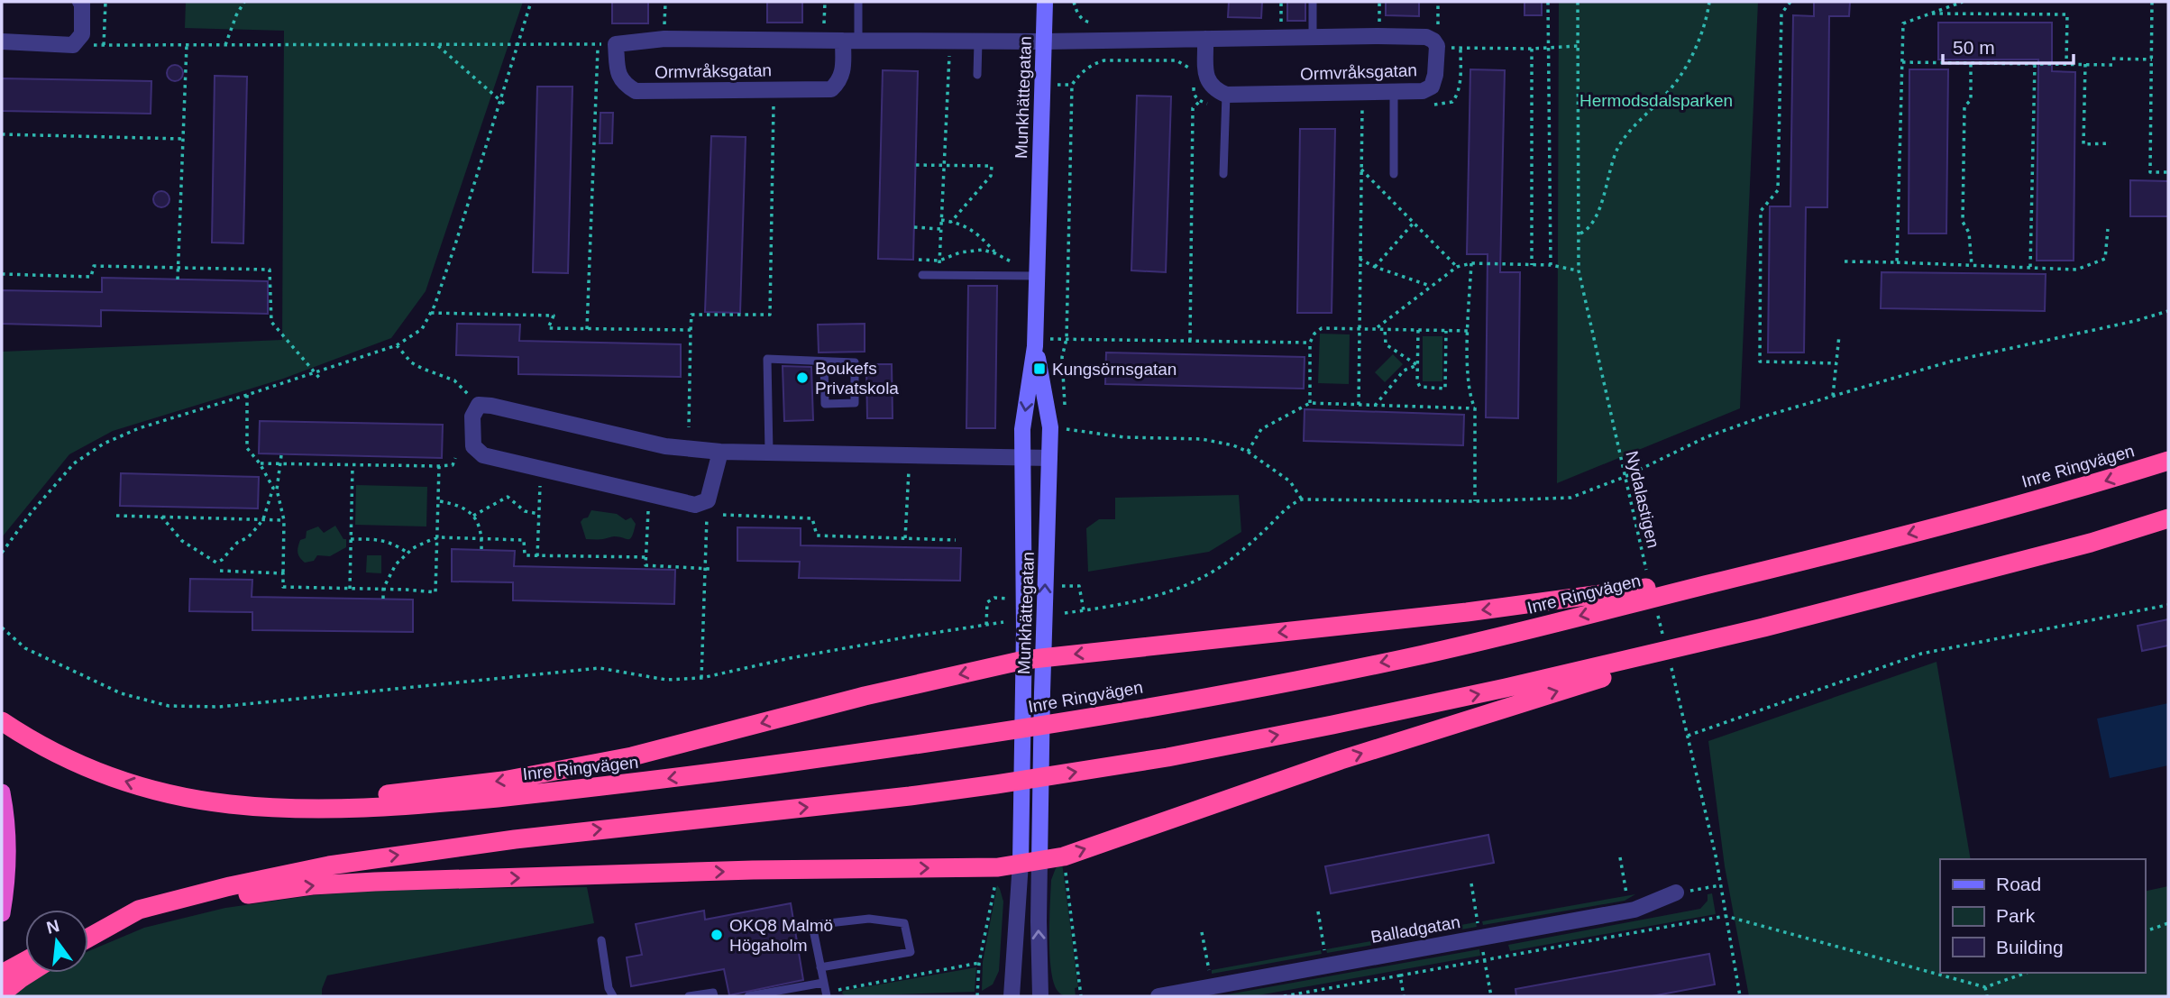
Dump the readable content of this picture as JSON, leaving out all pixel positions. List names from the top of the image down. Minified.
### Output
{"streets":{"highway":["Inre Ringvägen"],"main road":["Munkhättegatan"],"street":["Ormvråksgatan","Balladgatan"],"path":["Nydalastigen"]},"crossings":[["Ormvråksgatan","Munkhättegatan"]],"parks":["Hermodsdalsparken"],"places":{"transit":["Kungsörnsgatan"],"other":["Boukefs Privatskola","OKQ8 Malmö Högaholm"]},"legend":["Road","Park","Building"],"scale_bar":"50 m","north":"top"}
